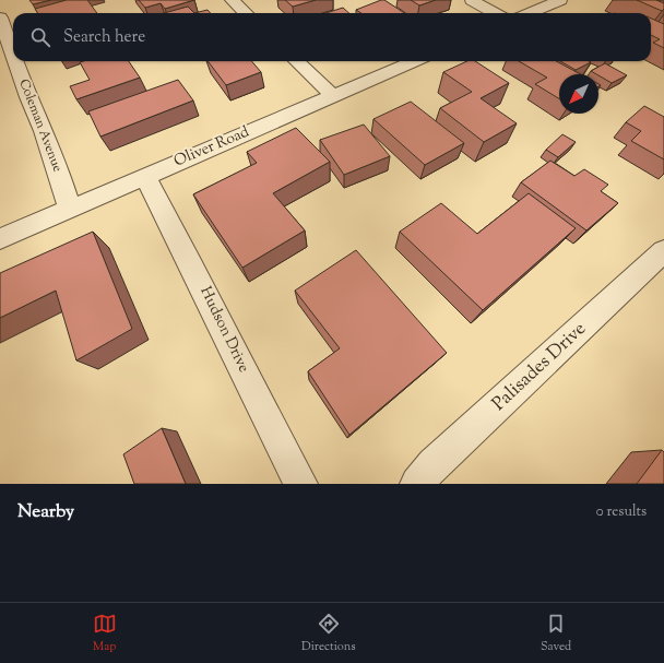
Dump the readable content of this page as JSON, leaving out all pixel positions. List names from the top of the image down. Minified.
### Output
{"streets":{"street":["Coleman Avenue","Oliver Road","Hudson Drive","Palisades Drive"]},"crossings":[["Coleman Avenue","Oliver Road"],["Oliver Road","Hudson Drive"]],"north":"bottom left","page":{"search":"Search here","heading":["Nearby","0 results"],"nav":["Map","Directions","Saved"]}}
